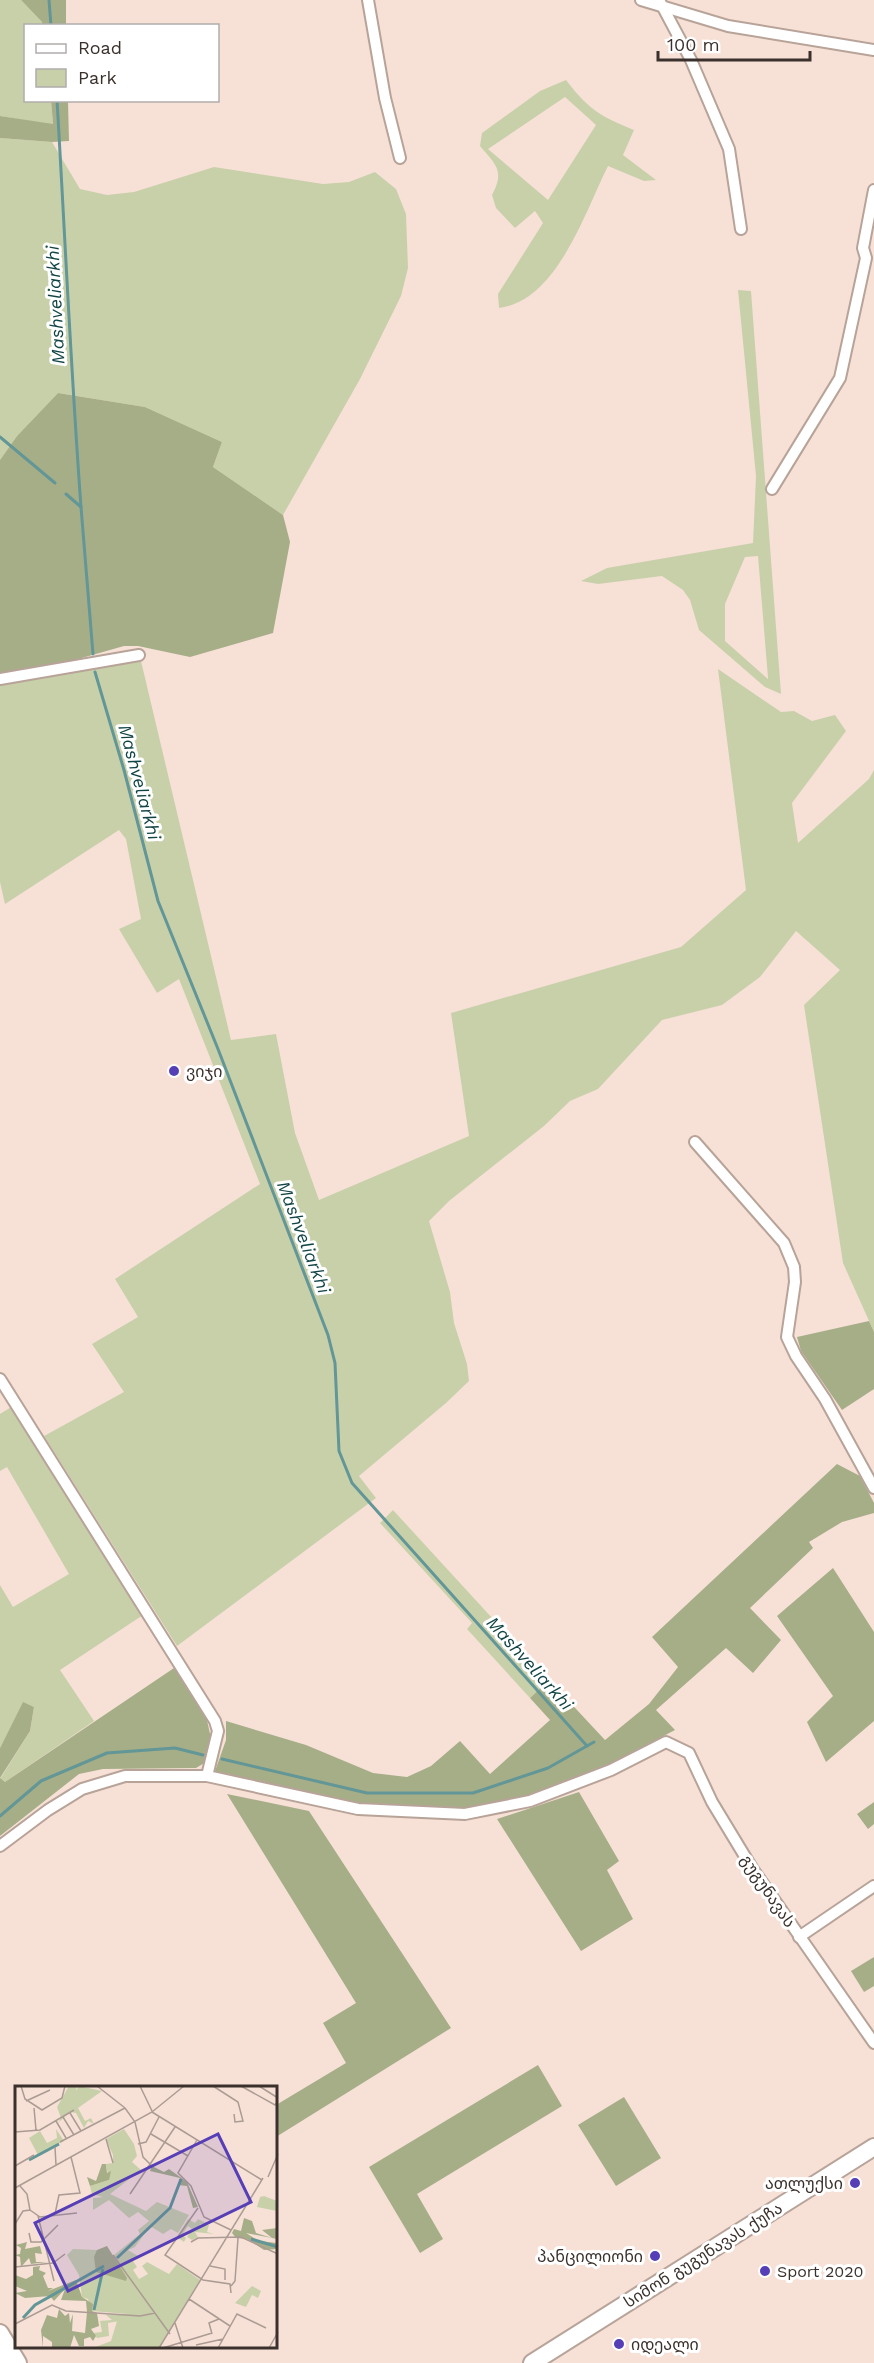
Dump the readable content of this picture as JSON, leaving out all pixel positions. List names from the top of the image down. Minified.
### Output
{"streets":{"main road":["სიმონ გუგუნავას ქუჩა"],"street":["გუგუნავას"]},"water":["Mashveliarkhi"],"places":["ვიჯი","ათლუქსი","პანცილიონი","Sport 2020","იდეალი"],"legend":["Road","Park"],"scale_bar":"100 m"}
